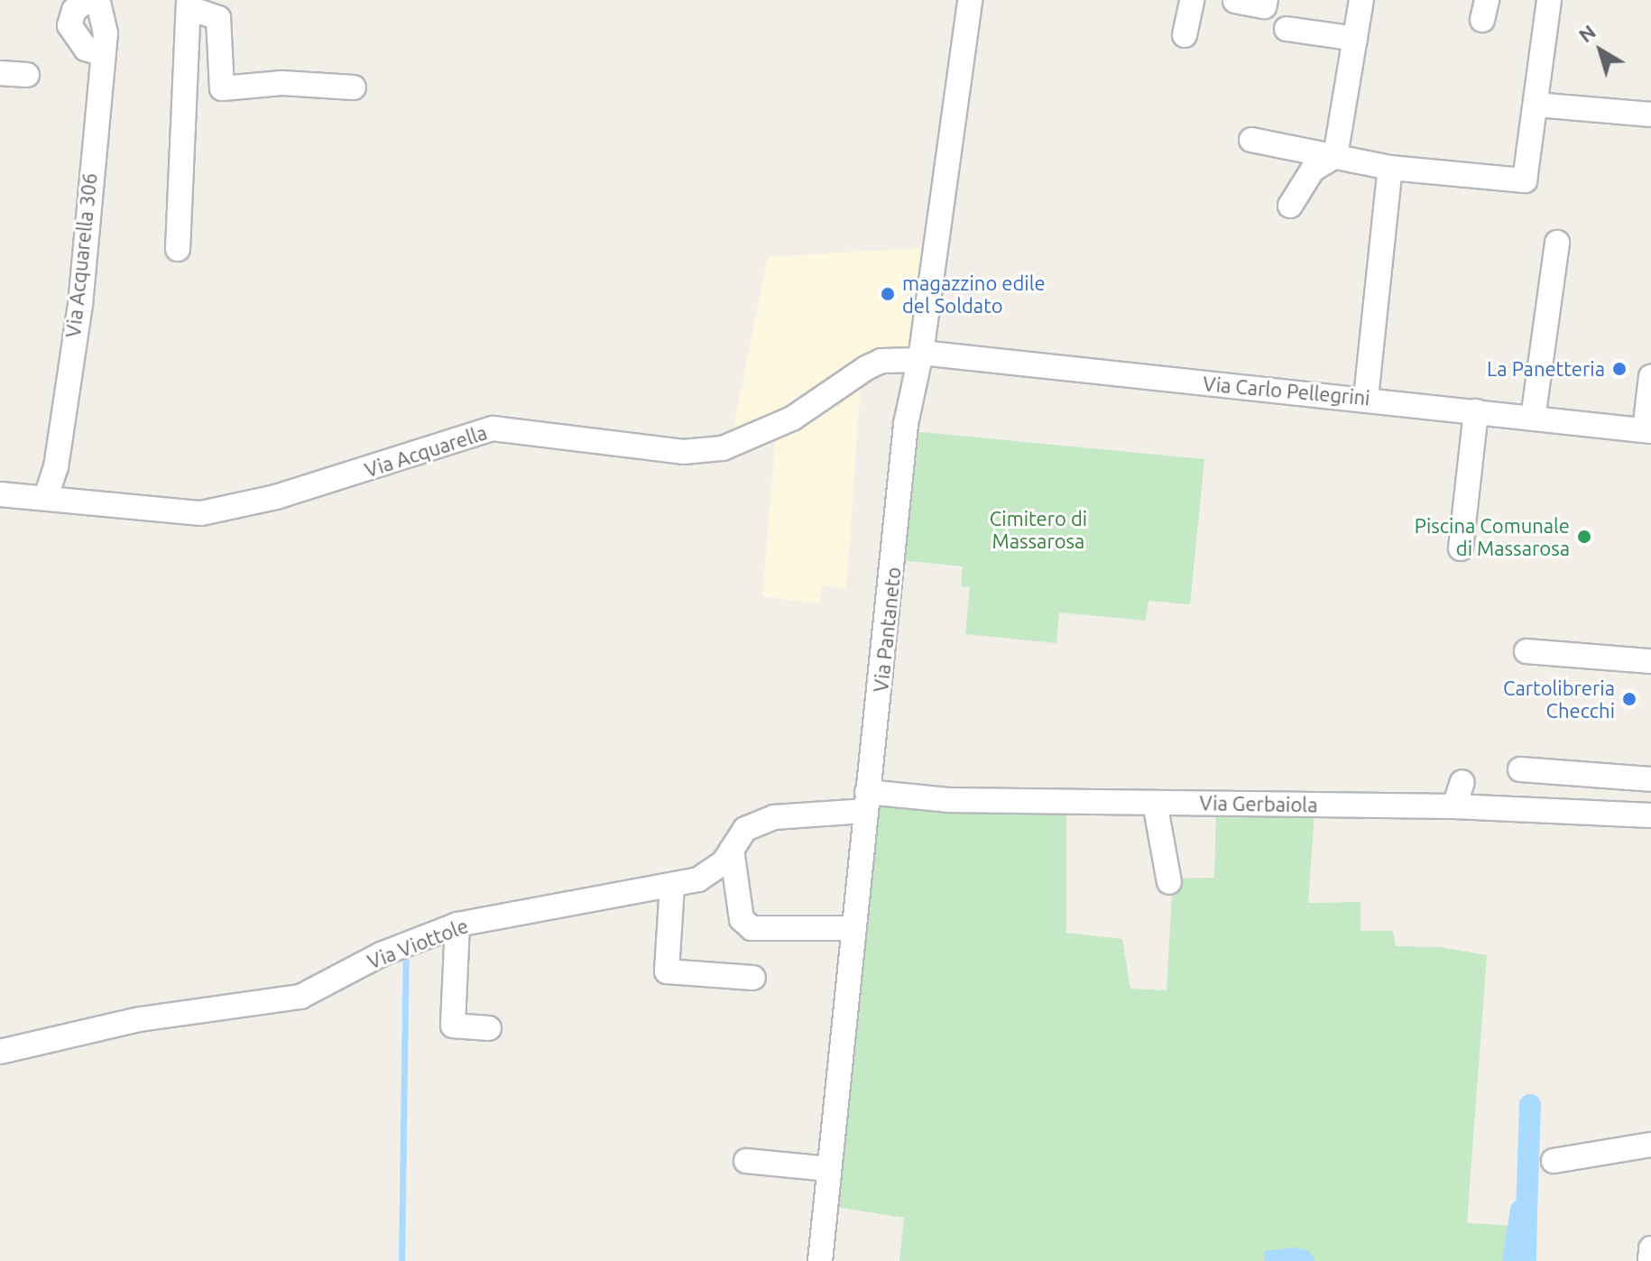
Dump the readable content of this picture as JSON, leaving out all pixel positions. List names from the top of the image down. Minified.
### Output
{"streets":{"street":["Via Acquarella 306","Via Carlo Pellegrini","Via Acquarella","Via Pantaneto","Via Gerbaiola","Via Viottole"]},"crossings":[["Via Acquarella 306","Via Acquarella"],["Via Carlo Pellegrini","Via Acquarella"],["Via Carlo Pellegrini","Via Pantaneto"],["Via Acquarella","Via Pantaneto"],["Via Pantaneto","Via Gerbaiola"],["Via Pantaneto","Via Viottole"],["Via Gerbaiola","Via Viottole"]],"parks":["Cimitero di Massarosa"],"places":["magazzino edile del Soldato","La Panetteria","Piscina Comunale di Massarosa","Cartolibreria Checchi"],"north":"top left"}
